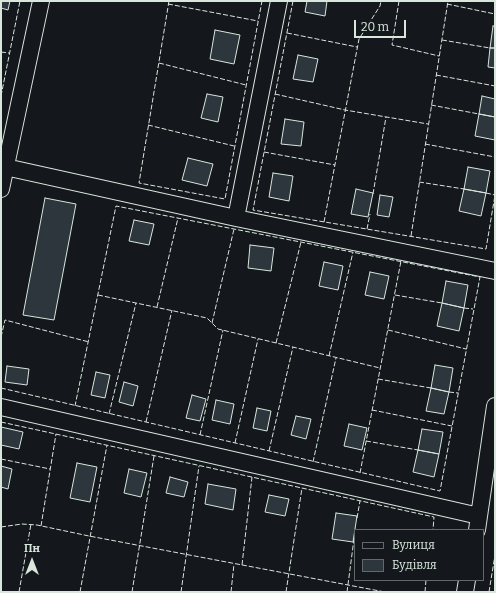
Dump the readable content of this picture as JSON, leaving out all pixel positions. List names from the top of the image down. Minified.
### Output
{"legend":["Вулиця","Будівля"],"scale_bar":"20 m","north":"top"}
